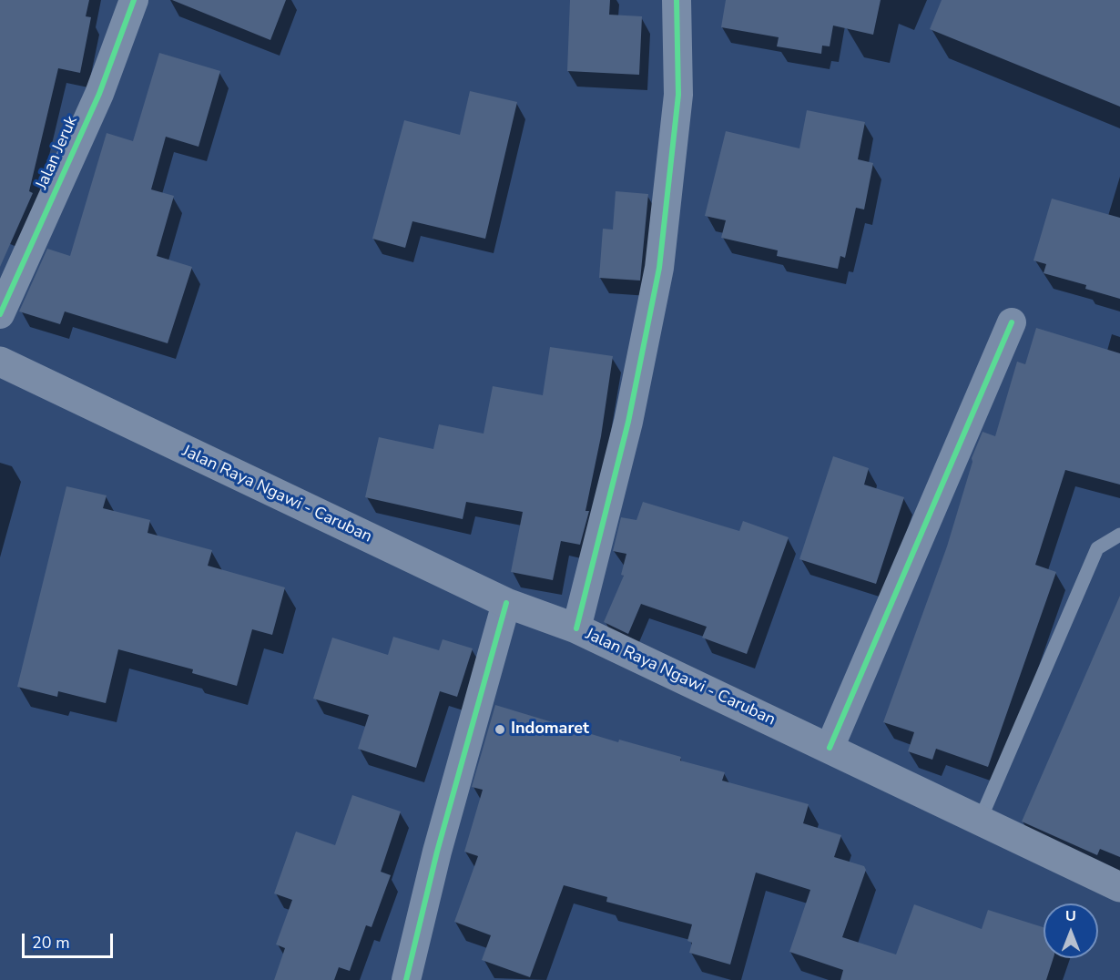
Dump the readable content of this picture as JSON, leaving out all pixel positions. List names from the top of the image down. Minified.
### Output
{"streets":{"highway":["Jalan Raya Ngawi - Caruban"],"street":["Jalan Jeruk"]},"places":["Indomaret"],"scale_bar":"20 m","north":"top"}
